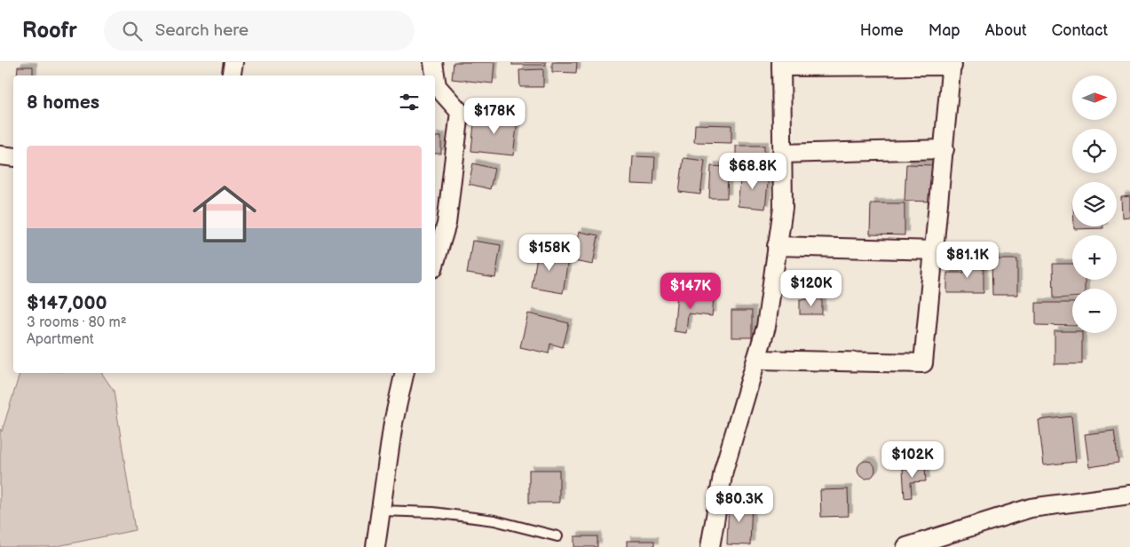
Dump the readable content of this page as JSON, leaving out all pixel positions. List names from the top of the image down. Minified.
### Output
{"north":"right","page":{"header":"Roofr","search":"Search here","nav":["Home","Map","About","Contact"],"map_buttons":["+","−"],"heading":"8 homes","price":["$178K","$68.8K","$158K","$81.1K","$120K","$147K","$102K","$80.3K"],"list":[{"name":"$147,000","note":"3 rooms · 80 m² · Apartment"}]}}
